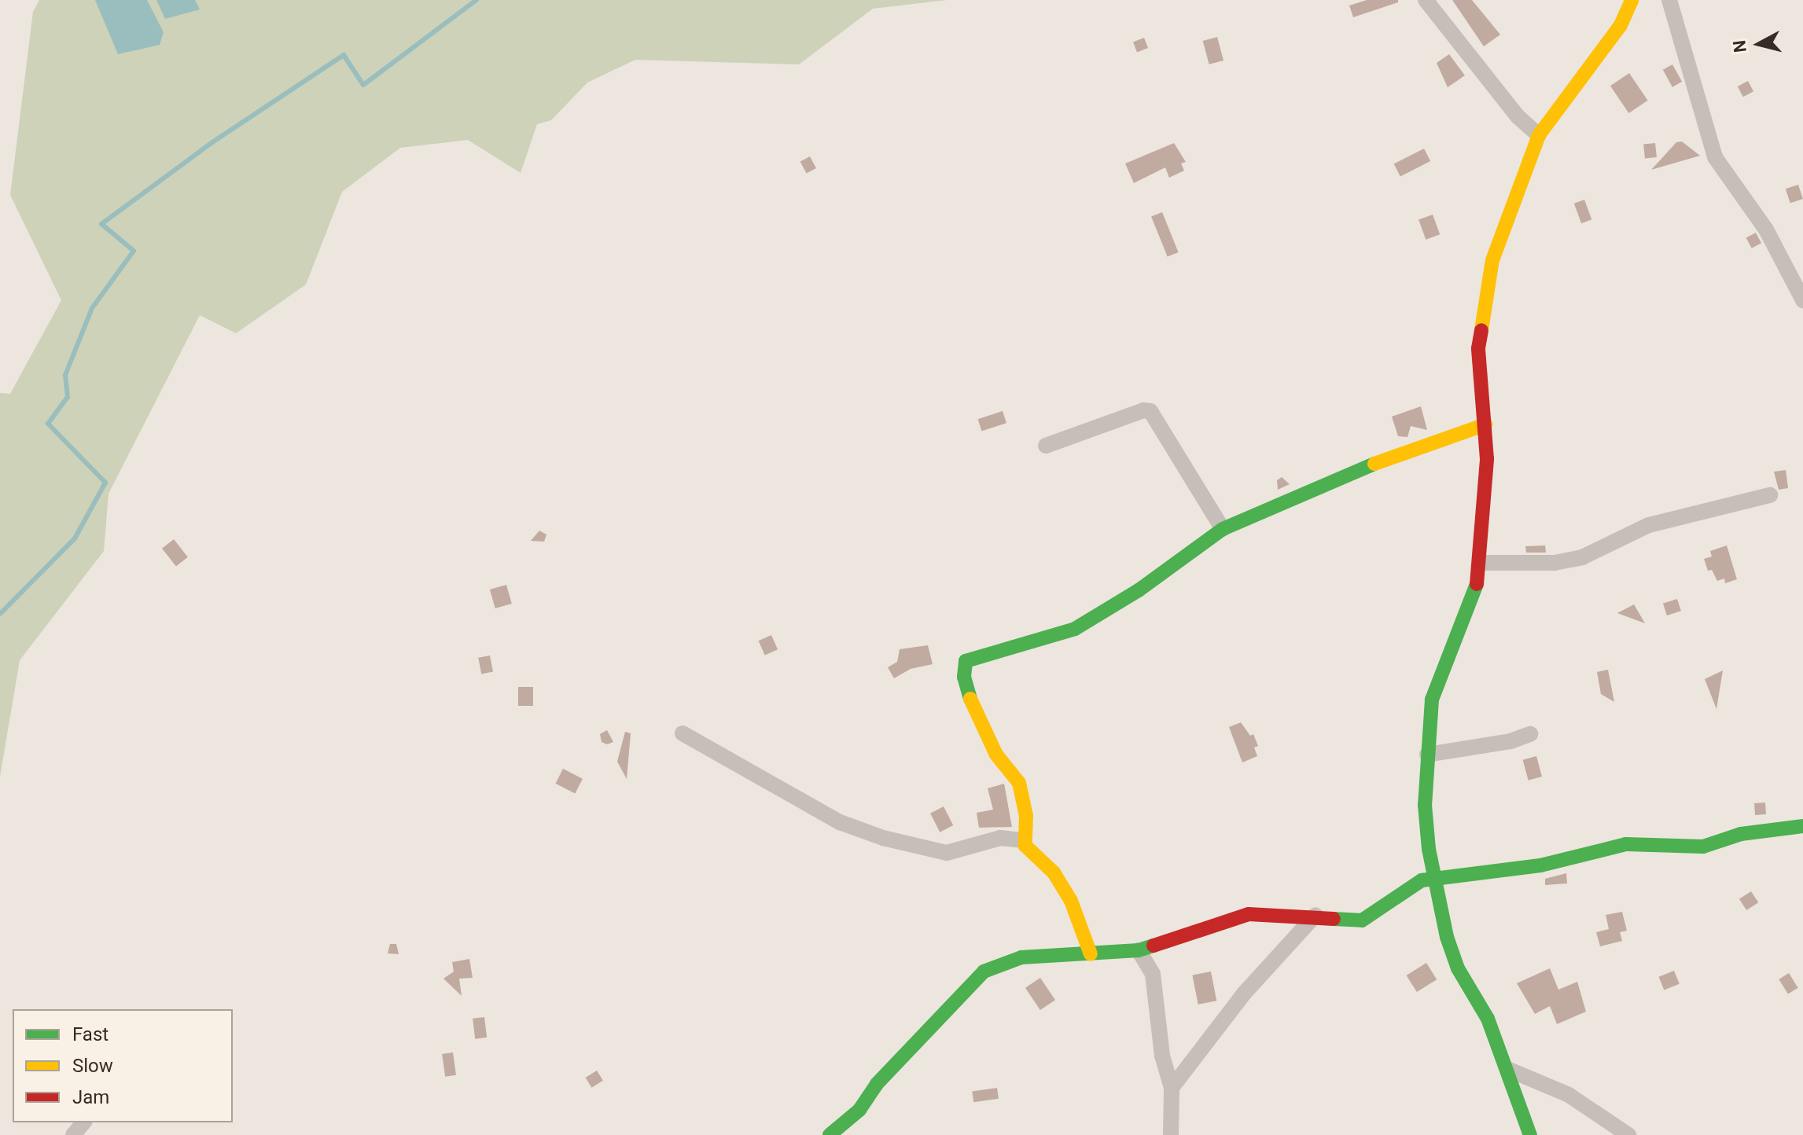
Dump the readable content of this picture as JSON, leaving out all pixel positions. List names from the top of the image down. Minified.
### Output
{"legend":["Fast","Slow","Jam"],"north":"left"}
